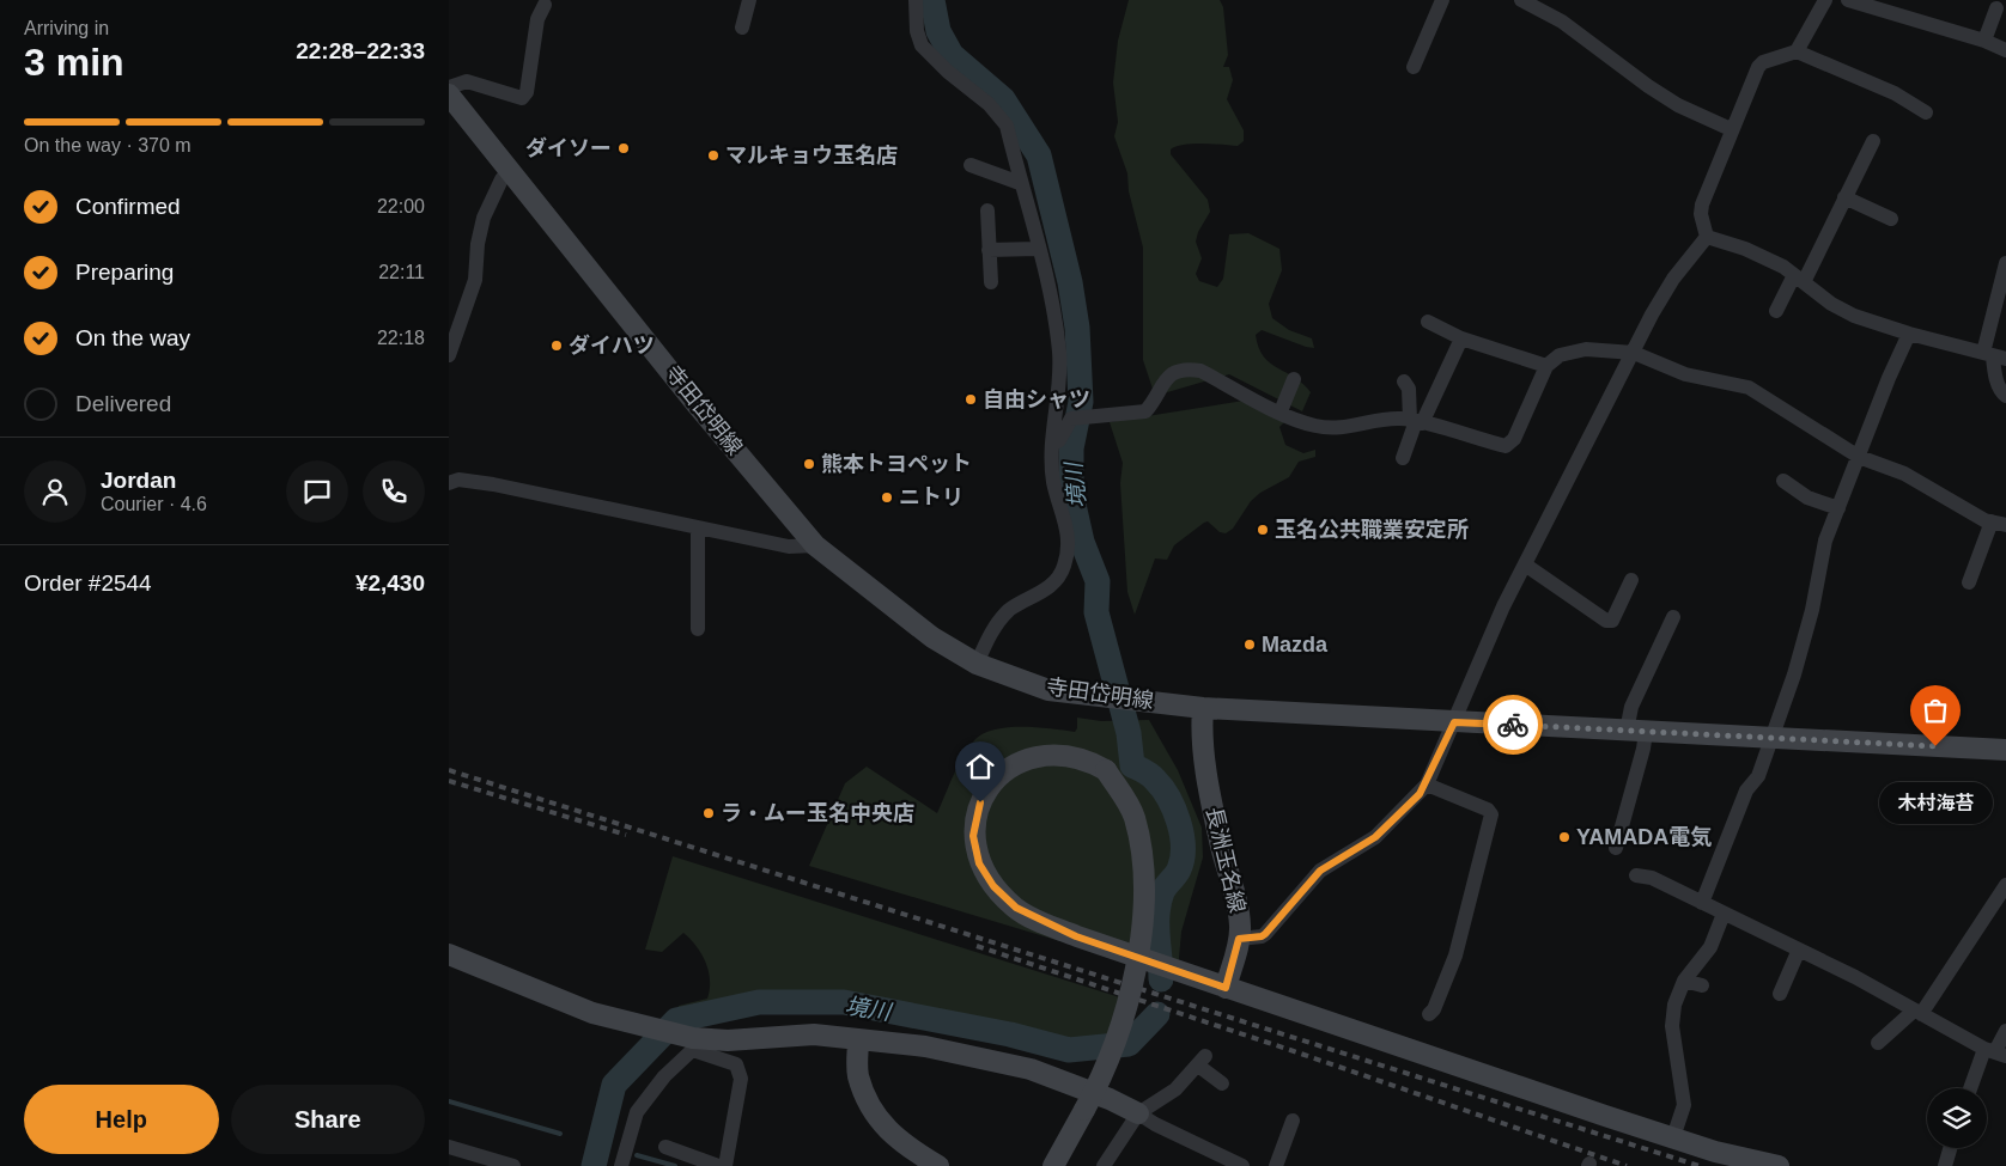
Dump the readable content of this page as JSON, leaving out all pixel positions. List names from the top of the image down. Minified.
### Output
{"streets":{"main road":["寺田岱明線","長洲玉名線"]},"crossings":[["寺田岱明線","長洲玉名線"]],"water":["境川"],"places":["ダイソー","マルキョウ玉名店","ダイハツ","自由シャツ","熊本トヨペット","ニトリ","玉名公共職業安定所","Mazda","木村海苔","ラ・ムー玉名中央店","YAMADA電気"],"page":{"heading":["3 min","Arriving in","22:28–22:33"],"panel":["Jordan","Courier · 4.6","Order #2544","¥2,430"],"bar":"On the way · 370 m","list":[["Confirmed","22:00"],["Preparing","22:11"],["On the way","22:18"],"Delivered"],"bubble":"木村海苔","buttons":["Help","Share"]}}
